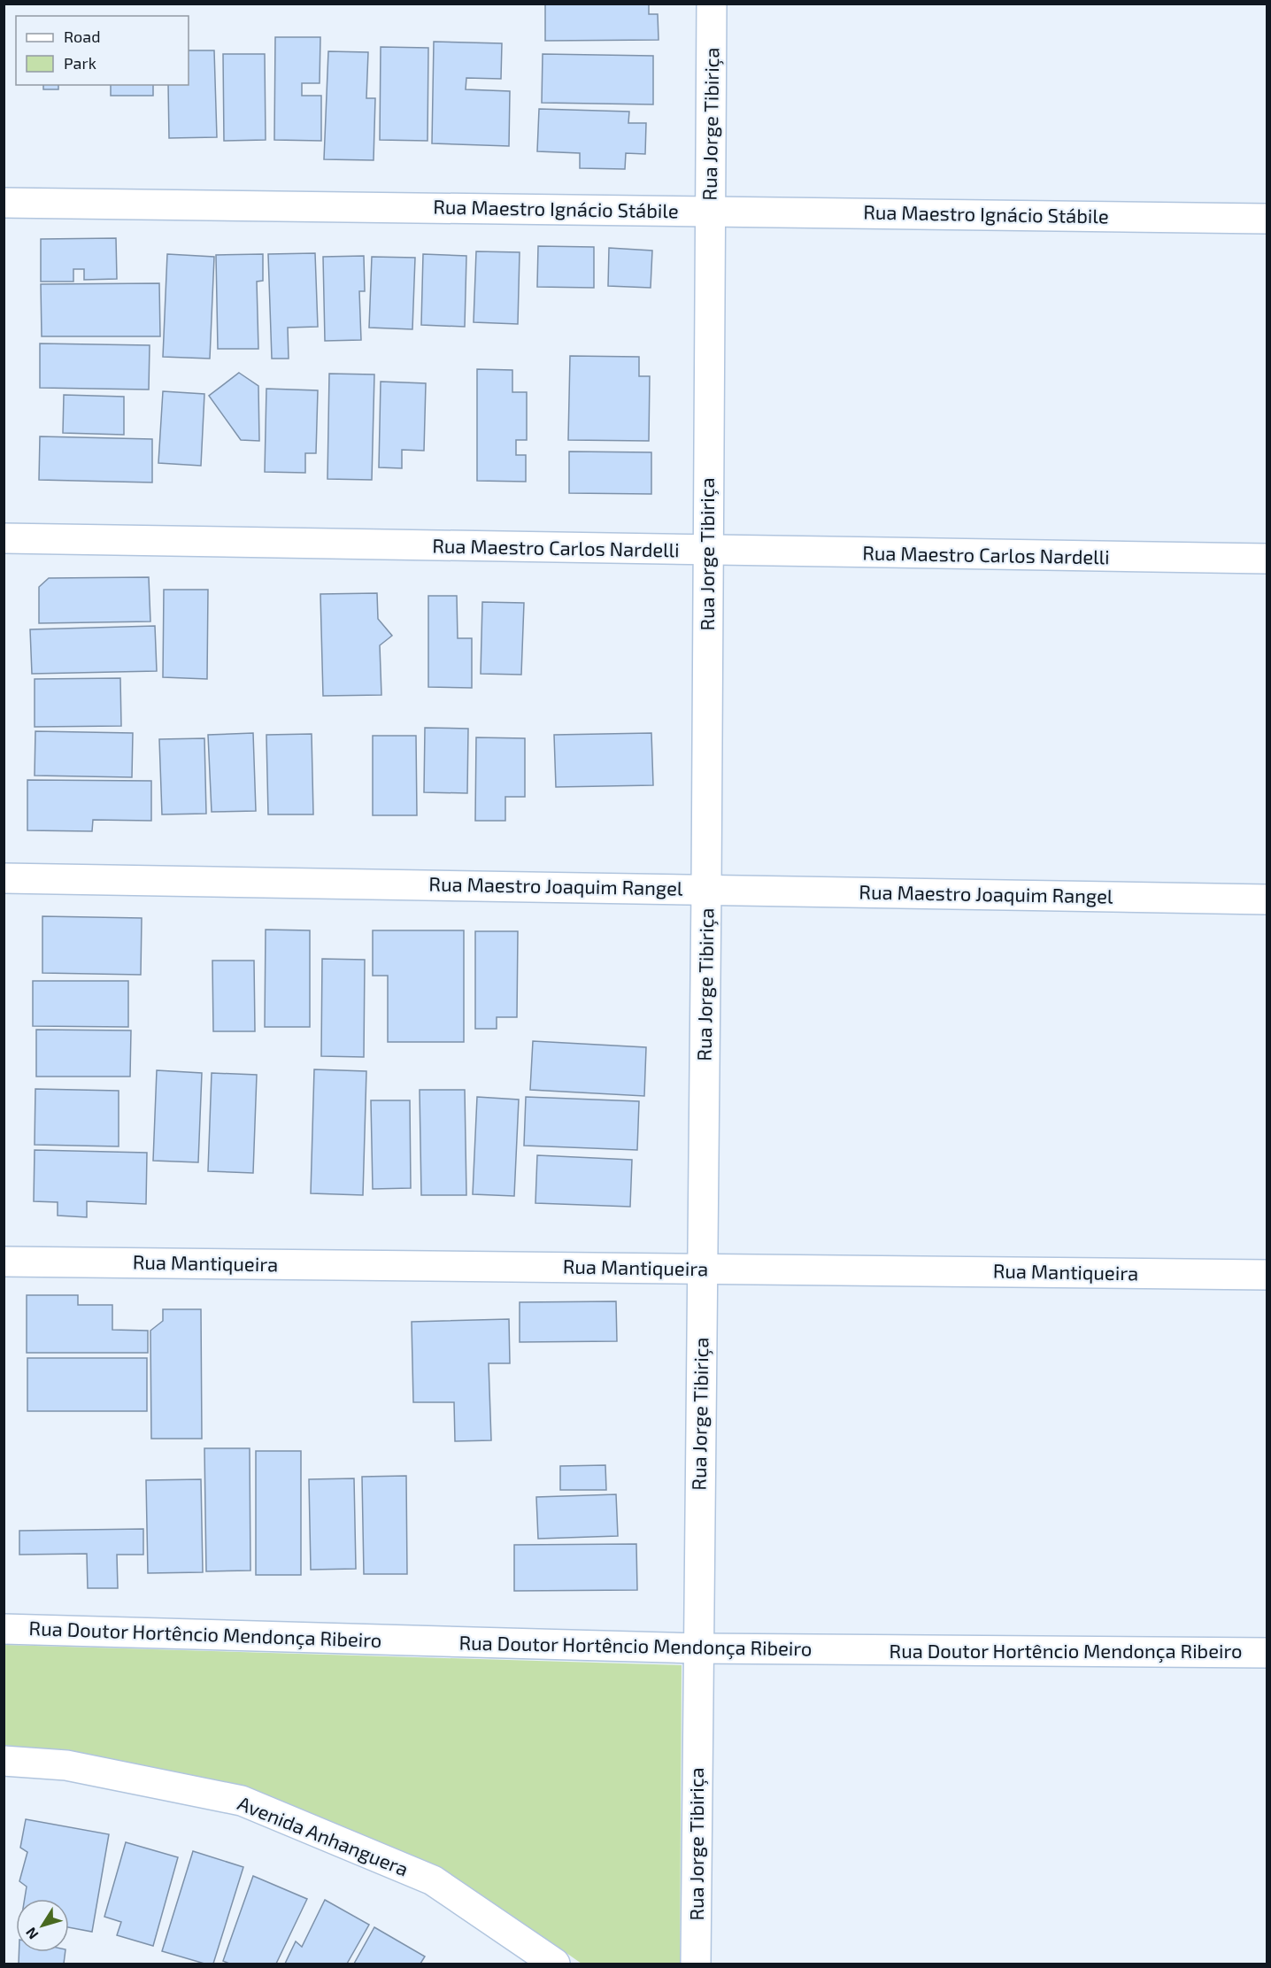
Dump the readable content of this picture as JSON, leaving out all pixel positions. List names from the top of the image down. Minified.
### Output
{"streets":{"street":["Rua Jorge Tibiriça","Rua Maestro Ignácio Stábile","Rua Maestro Carlos Nardelli","Rua Maestro Joaquim Rangel","Rua Mantiqueira","Rua Doutor Hortêncio Mendonça Ribeiro","Avenida Anhanguera"]},"crossings":[["Rua Jorge Tibiriça","Rua Maestro Ignácio Stábile"],["Rua Jorge Tibiriça","Rua Maestro Carlos Nardelli"],["Rua Jorge Tibiriça","Rua Maestro Joaquim Rangel"],["Rua Jorge Tibiriça","Rua Mantiqueira"],["Rua Jorge Tibiriça","Rua Doutor Hortêncio Mendonça Ribeiro"]],"legend":["Road","Park"],"north":"bottom left"}
